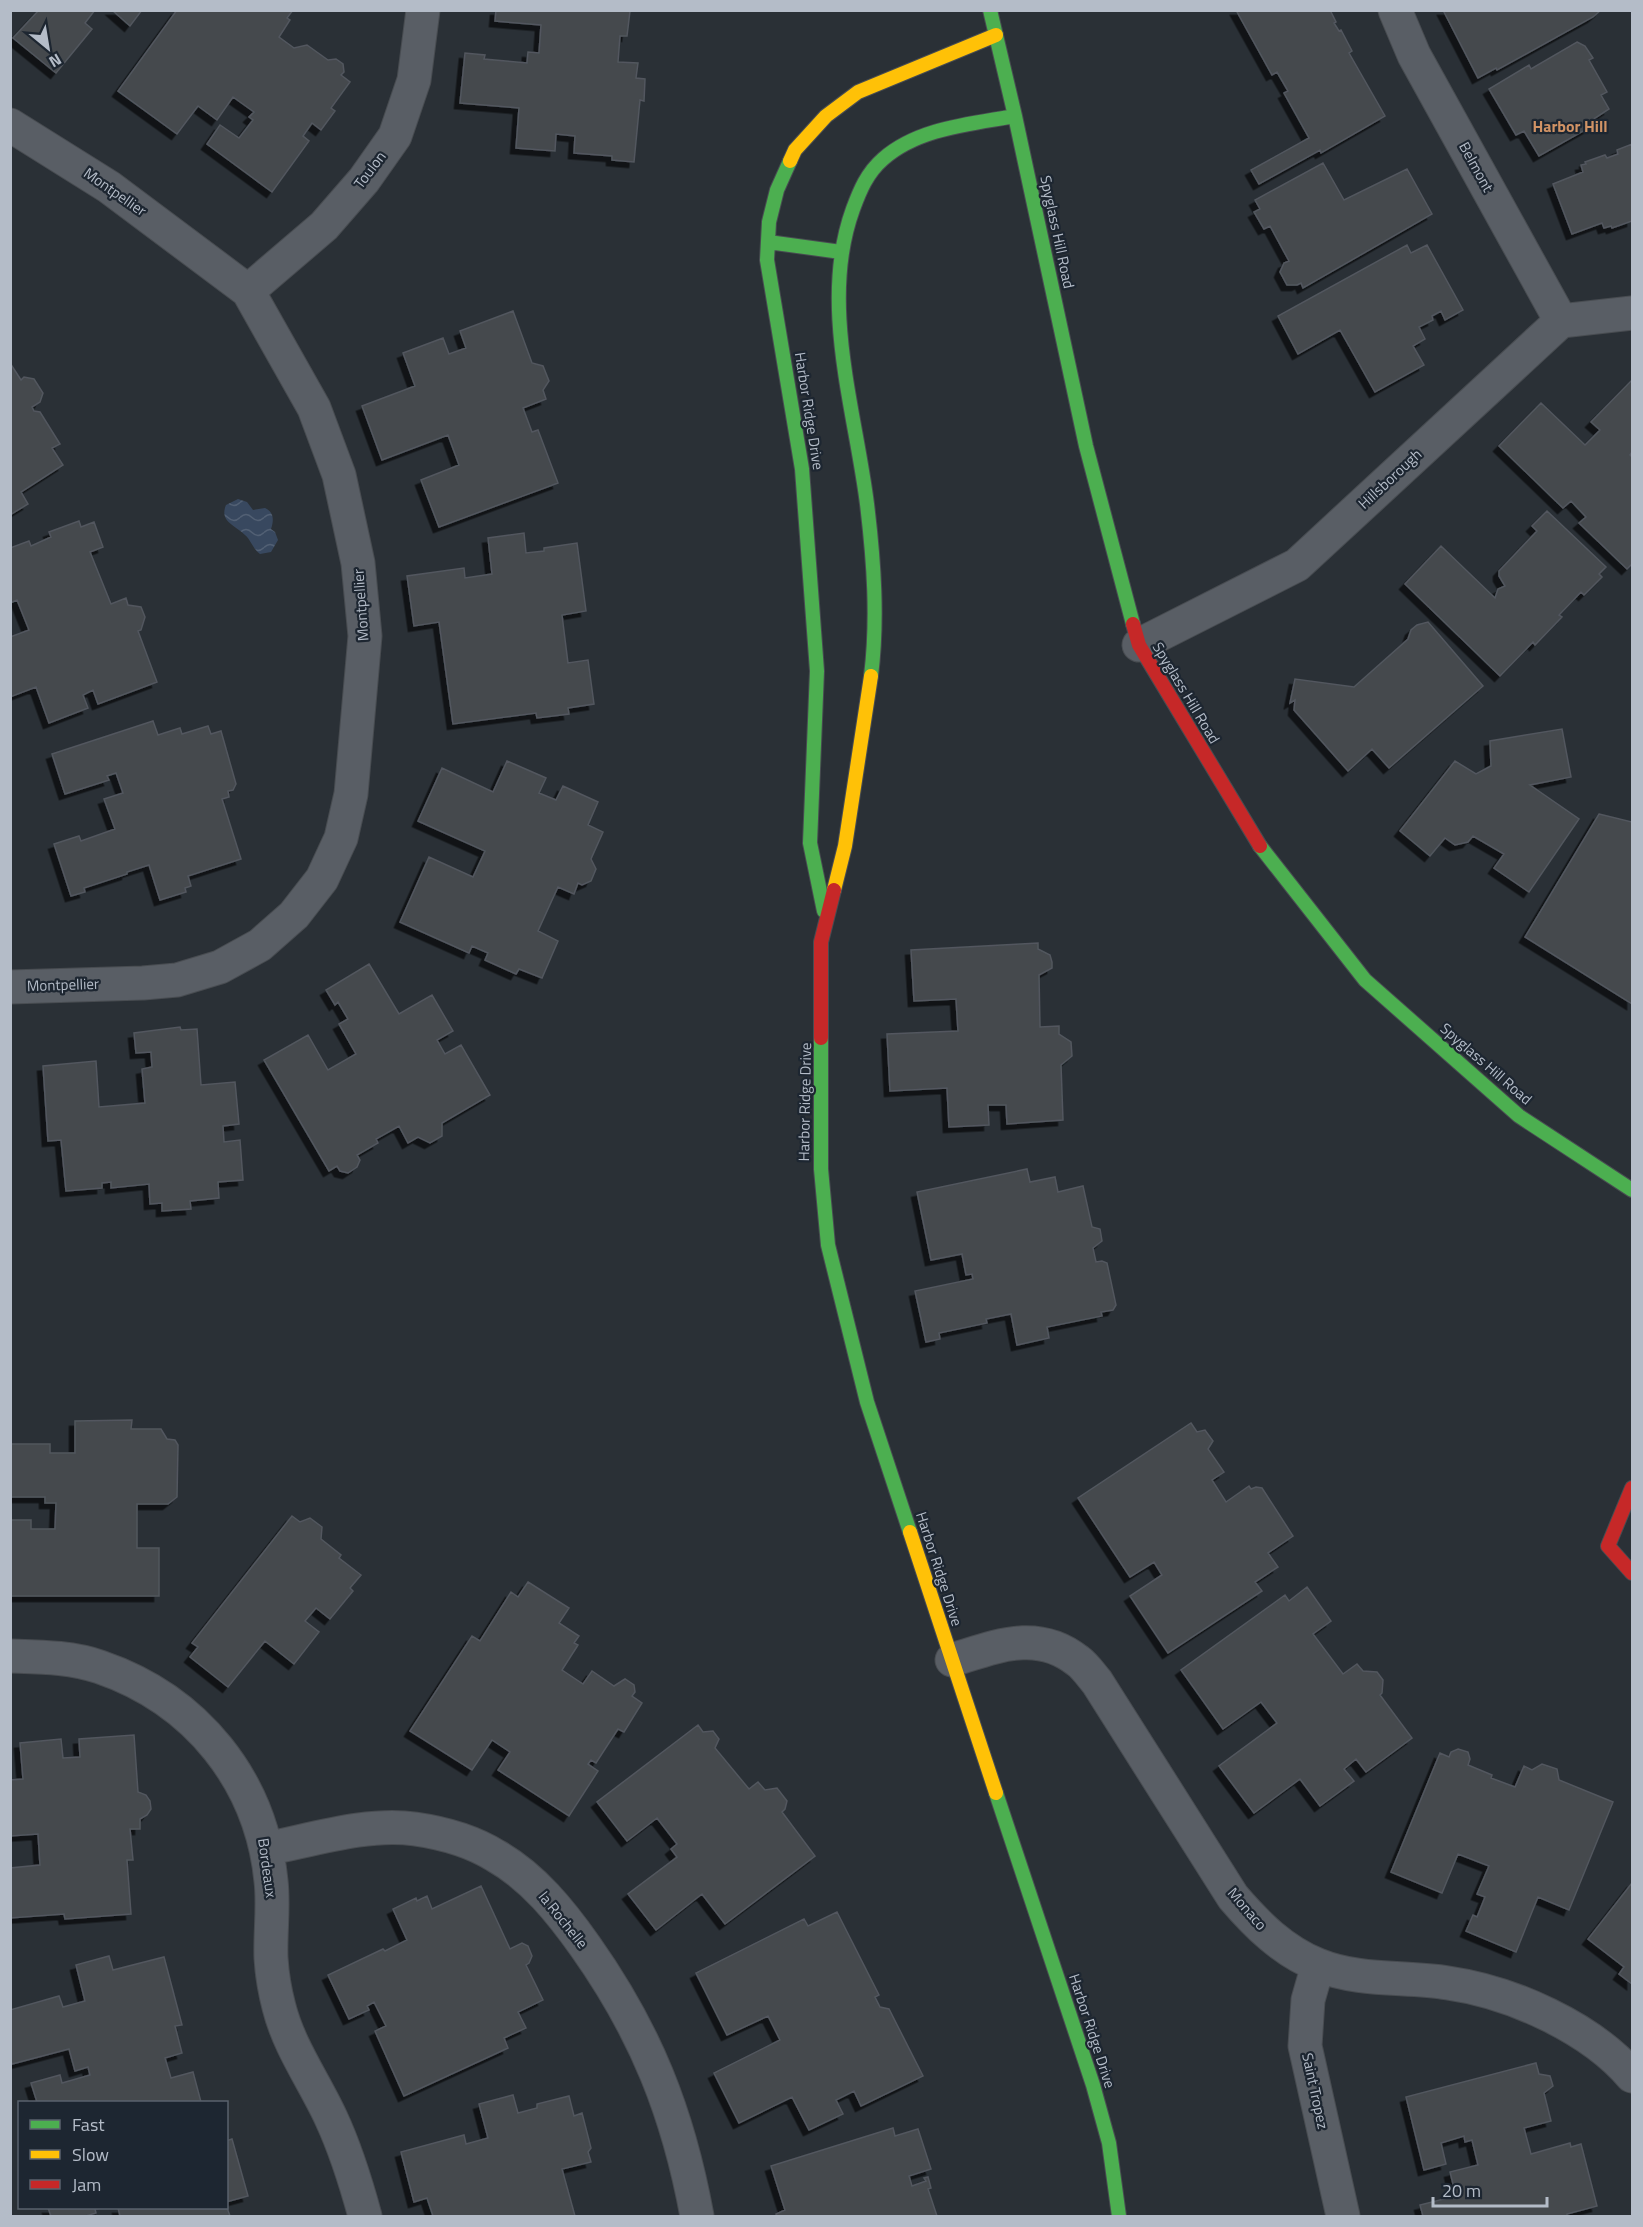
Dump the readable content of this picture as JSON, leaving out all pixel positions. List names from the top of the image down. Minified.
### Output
{"streets":{"street":["Belmont","Toulon","Montpellier","Spyglass Hill Road","Harbor Ridge Drive","Hillsborough","Bordeaux","Monaco","la Rochelle","Saint Tropez"]},"crossings":[["Belmont","Hillsborough"],["Toulon","Montpellier"],["Spyglass Hill Road","Harbor Ridge Drive"],["Spyglass Hill Road","Hillsborough"],["Harbor Ridge Drive","Monaco"],["Bordeaux","la Rochelle"],["Monaco","Saint Tropez"]],"districts":["Harbor Hill"],"legend":["Fast","Slow","Jam"],"scale_bar":"20 m","north":"bottom right"}
